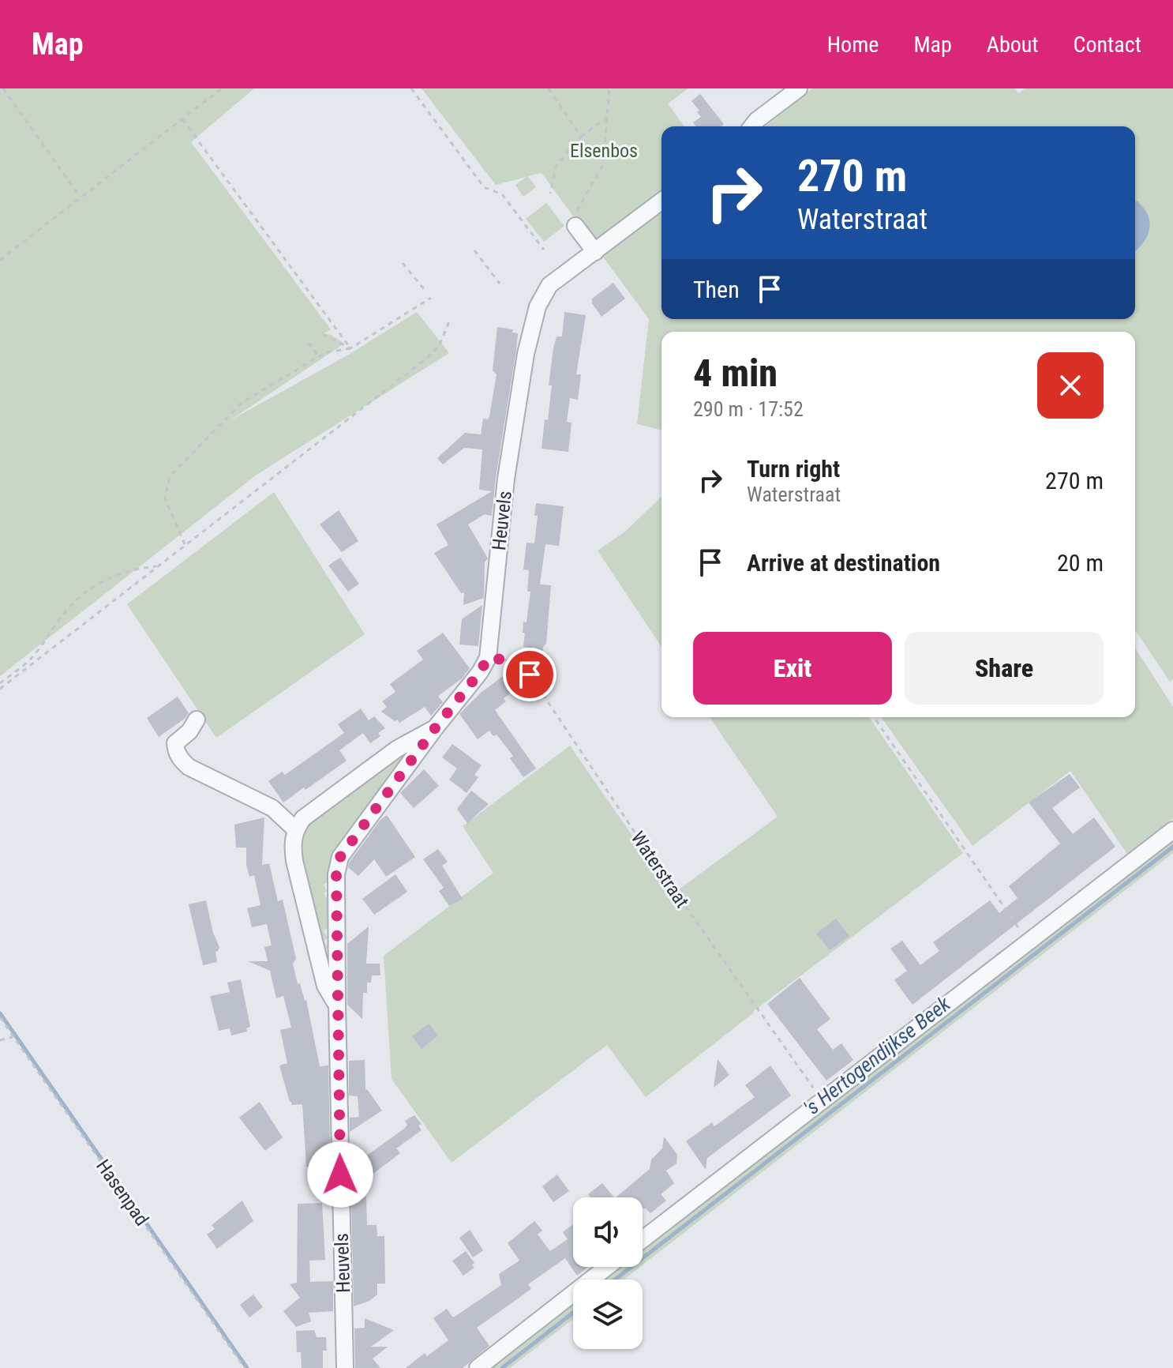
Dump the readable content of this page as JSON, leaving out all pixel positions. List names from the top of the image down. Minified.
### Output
{"streets":{"street":["Heuvels"],"path":["Waterstraat","Hasenpad"]},"crossings":[["Heuvels","Waterstraat"]],"water":["'s Hertogendijkse Beek"],"parks":["Elsenbos"],"page":{"header":"Map","nav":["Home","Map","About","Contact"],"turn":["270 m","Waterstraat"],"then":"Then","heading":["4 min","290 m · 17:52"],"list":[{"name":"Turn right","note":"Waterstraat","value":"270 m"},{"name":"Arrive at destination","value":"20 m"}],"buttons":["Exit","Share"]}}
